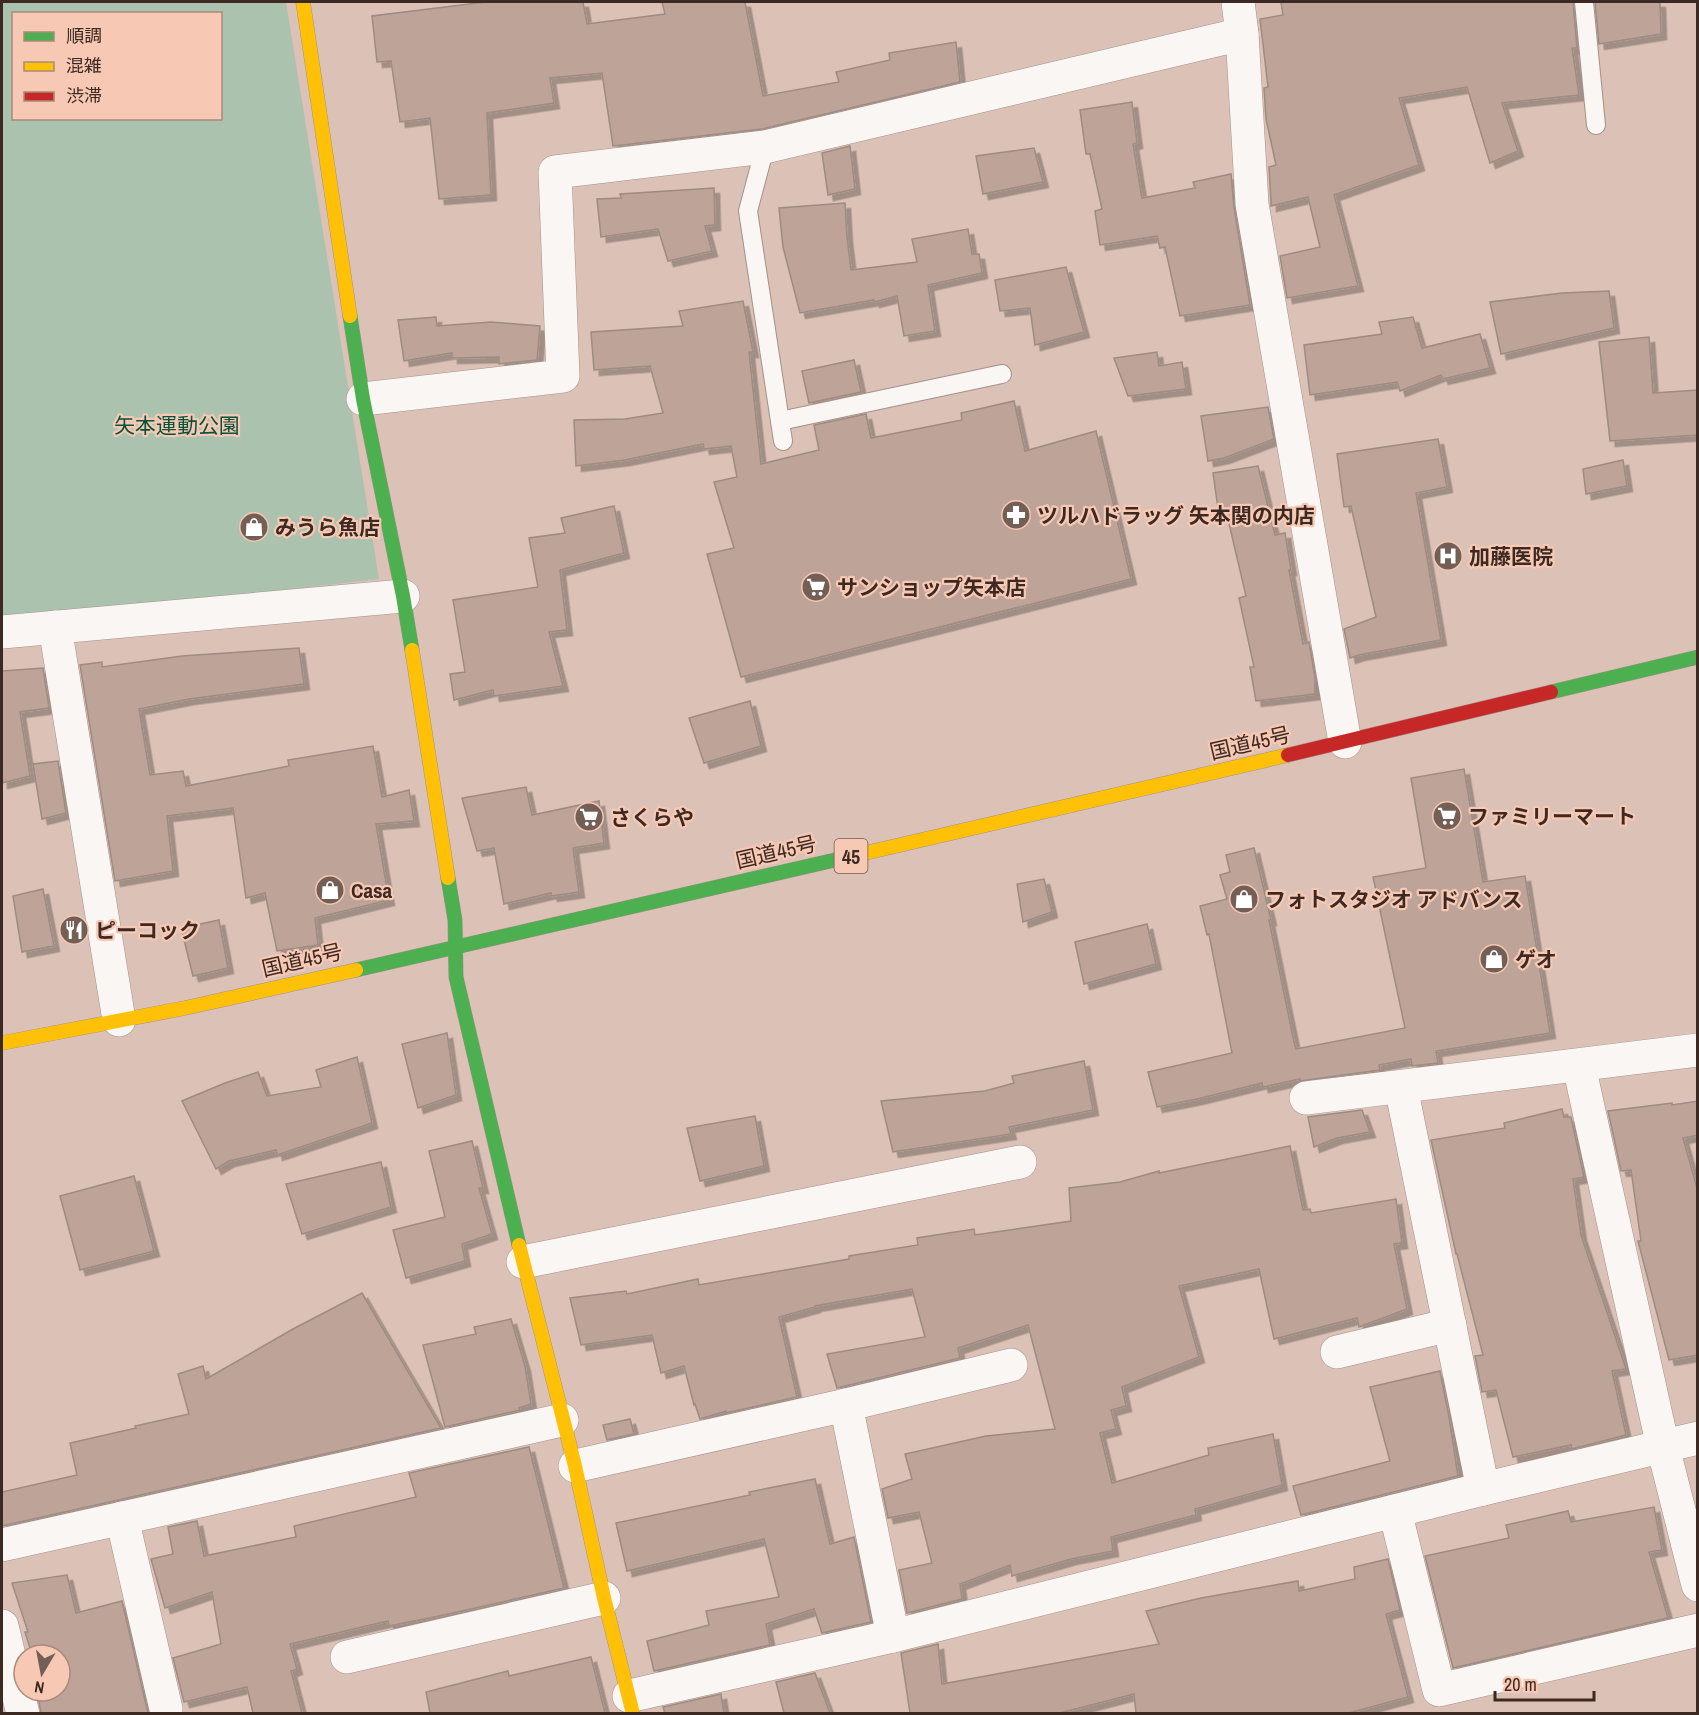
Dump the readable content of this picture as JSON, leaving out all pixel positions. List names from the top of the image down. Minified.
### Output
{"streets":{"main road":["国道45号","45"]},"parks":["矢本運動公園"],"places":{"pharmacy":["ツルハドラッグ 矢本関の内店"],"shop":["みうら魚店","Casa","フォトスタジオ アドバンス","ゲオ"],"hospital":["加藤医院"],"supermarket":["サンショップ矢本店","ファミリーマート","さくらや"],"restaurant":["ピーコック"]},"legend":["順調","混雑","渋滞"],"scale_bar":"20 m","north":"bottom"}
